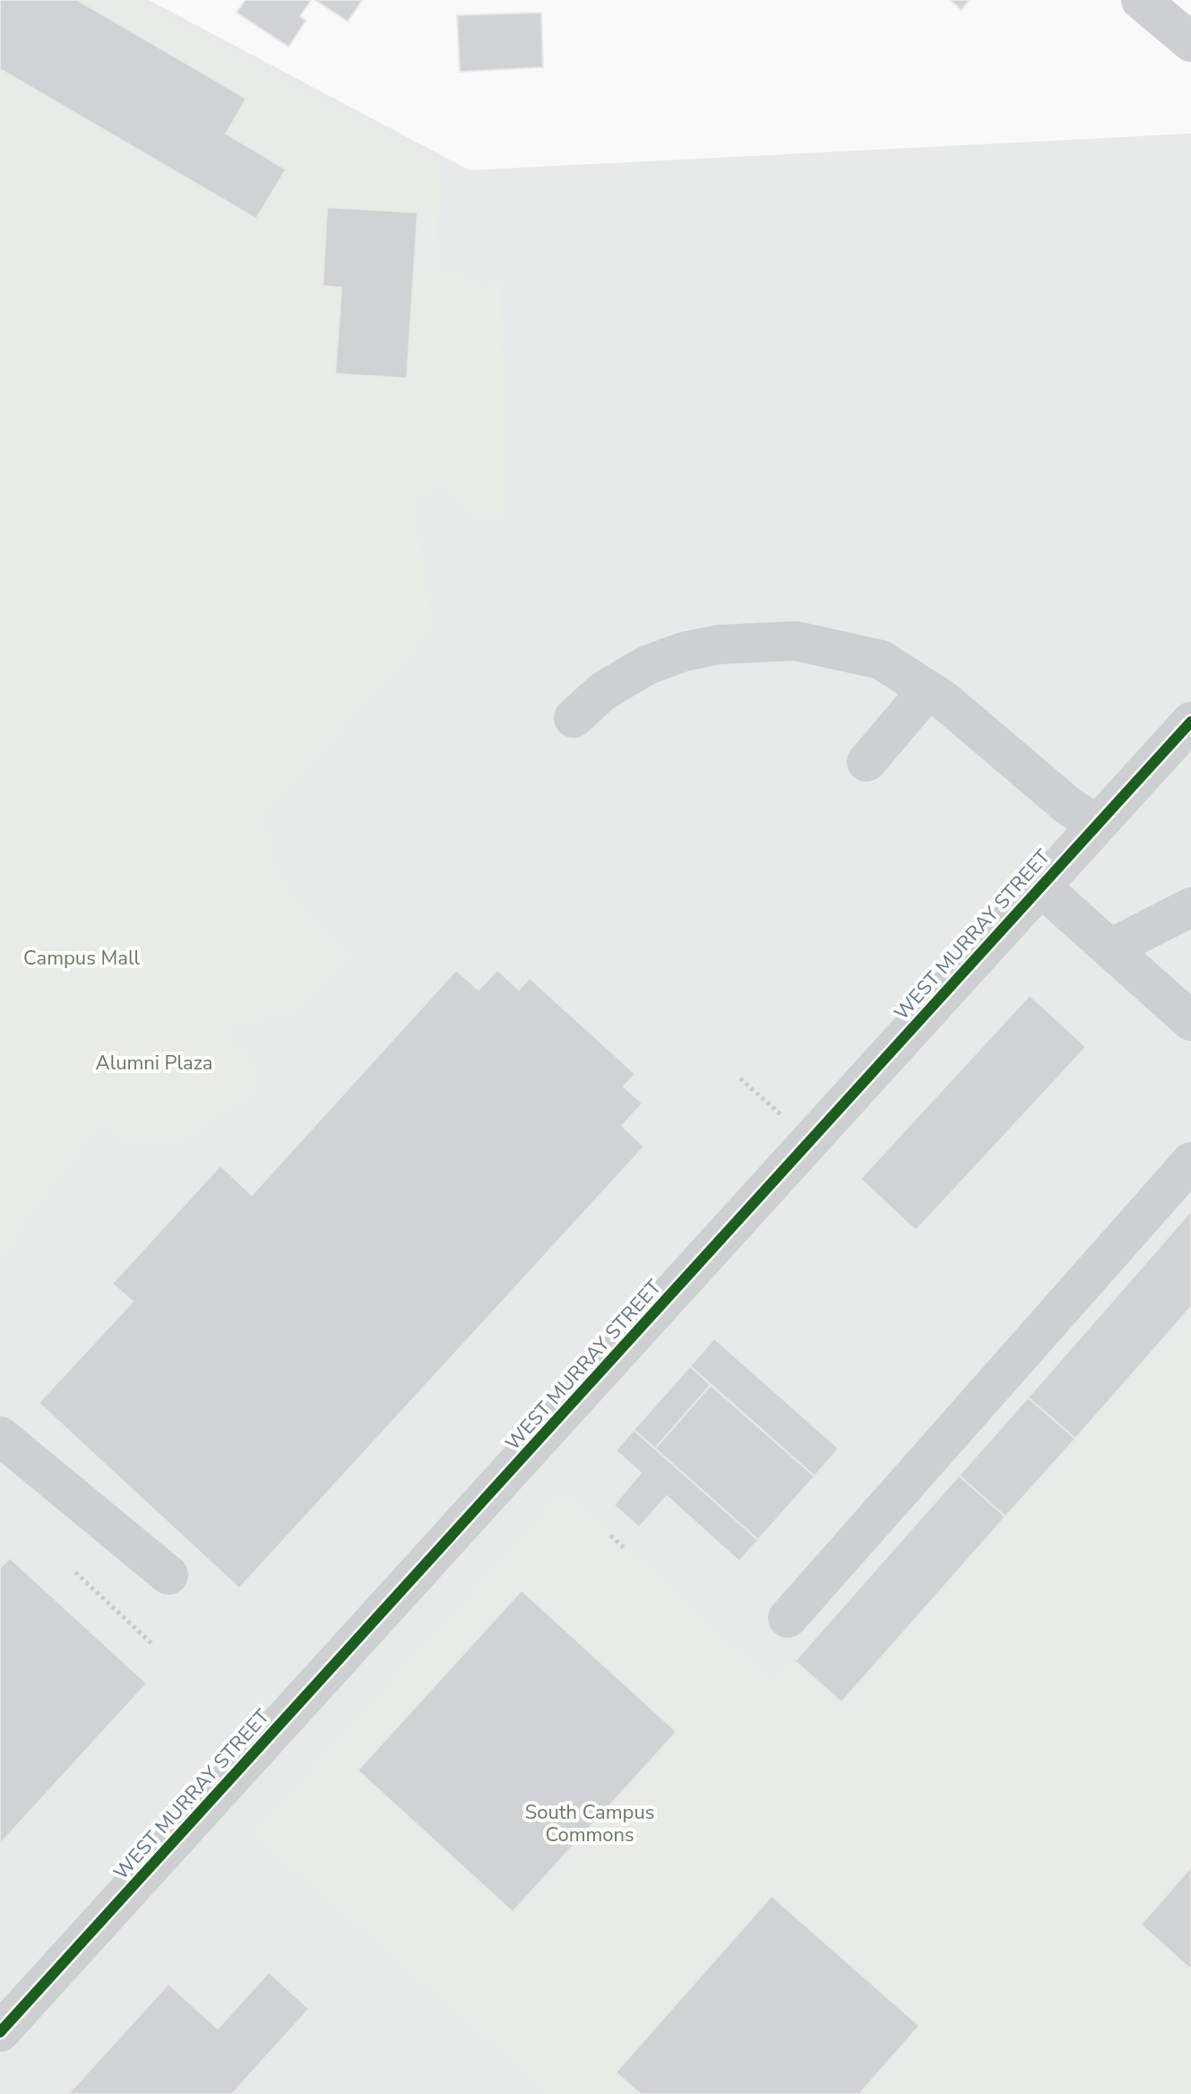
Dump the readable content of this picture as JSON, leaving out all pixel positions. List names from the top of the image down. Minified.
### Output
{"streets":{"street":["WEST MURRAY STREET"]},"parks":["Campus Mall","Alumni Plaza","South Campus Commons"]}
